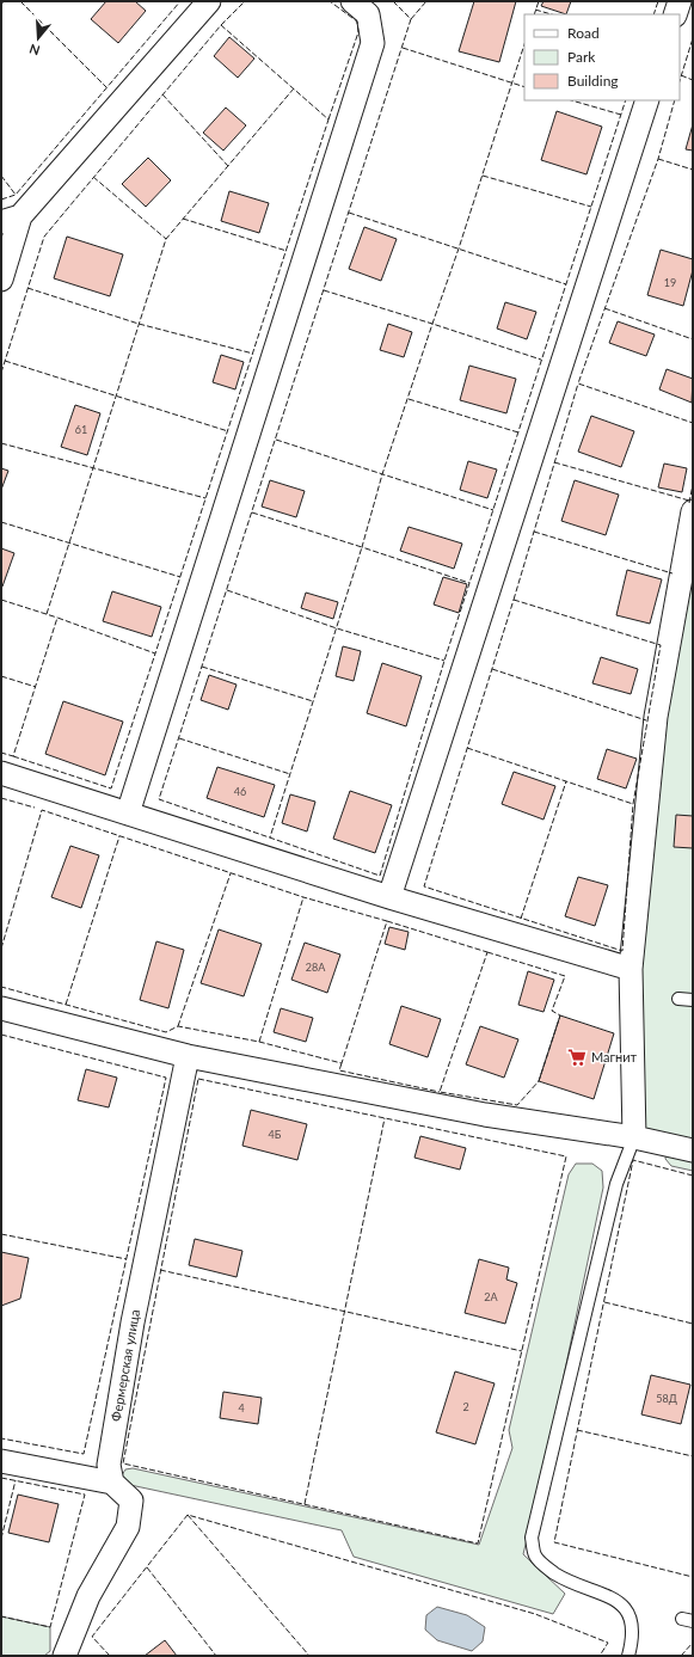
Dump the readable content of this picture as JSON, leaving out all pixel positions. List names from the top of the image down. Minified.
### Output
{"streets":{"street":["Фермерская улица"]},"places":{"supermarket":["Магнит"]},"house_numbers":["19","61","46","28А","4Б","2А","58Д","2","4"],"legend":["Road","Park","Building"],"north":"bottom"}
